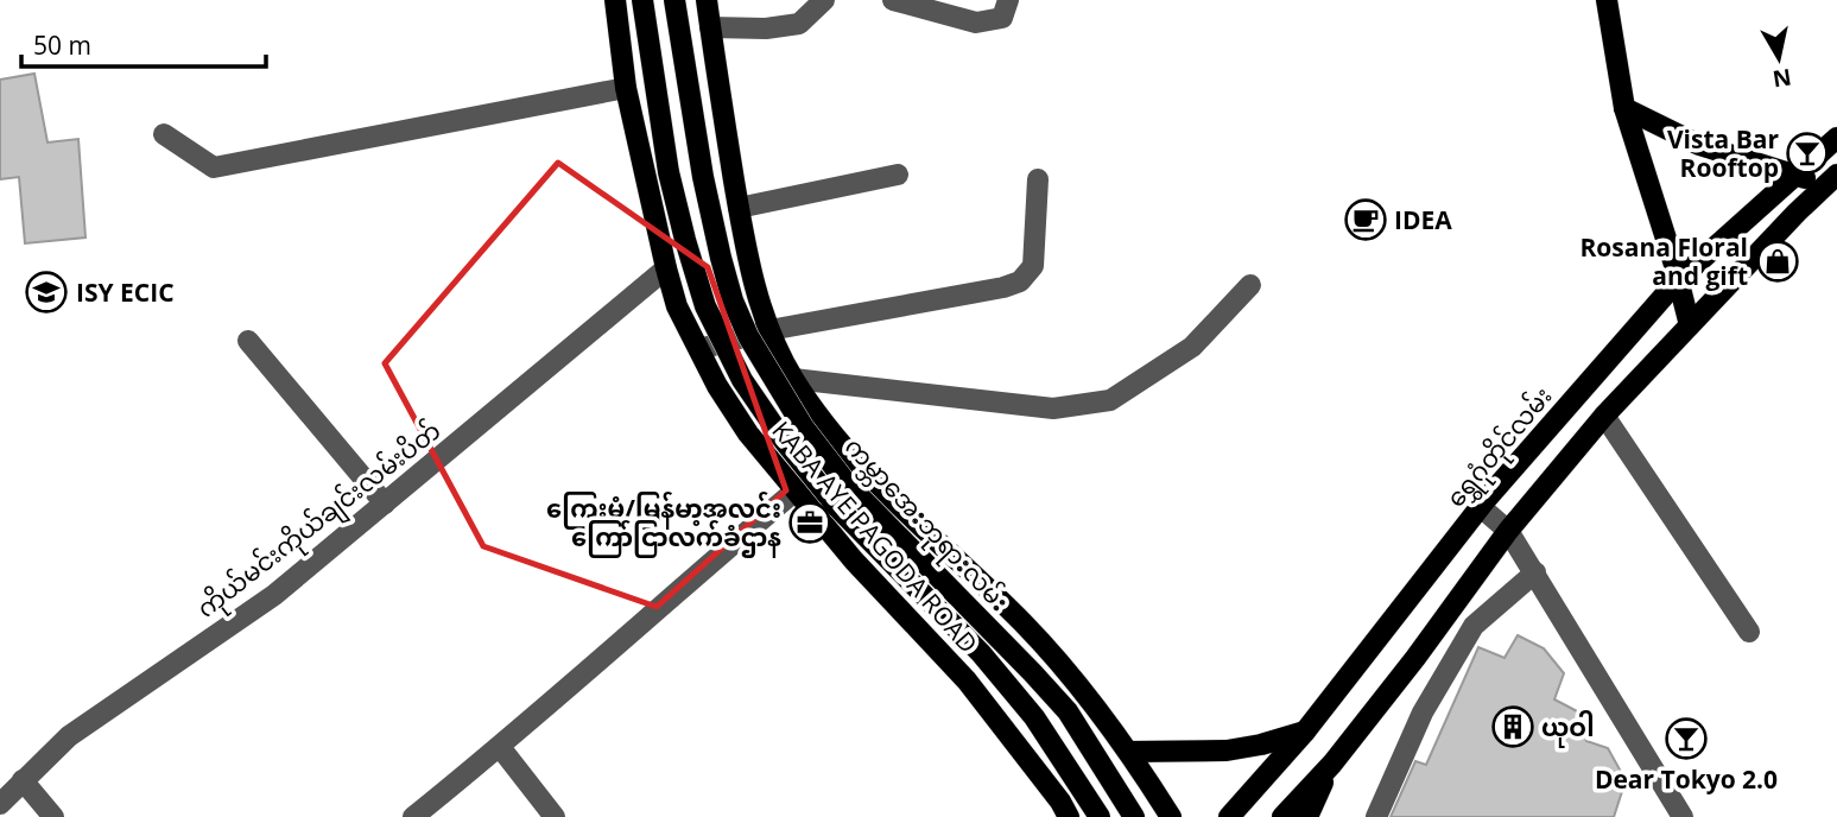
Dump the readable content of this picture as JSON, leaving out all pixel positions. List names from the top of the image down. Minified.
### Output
{"streets":{"main road":["ရွှေဂုံတိုင်လမ်း","ကမ္ဘာအေးဘုရားလမ်း","KABA AYE PAGODA ROAD"],"street":["ကိုယ်မင်းကိုယ်ချင်းလမ်းပိတ်"]},"crossings":[["ကိုယ်မင်းကိုယ်ချင်းလမ်းပိတ်","KABA AYE PAGODA ROAD"]],"places":{"bar":["Vista Bar Rooftop","Dear Tokyo 2.0"],"cafe":["IDEA"],"shop":["Rosana Floral and gift"],"school or university":["ISY ECIC"],"office":["‌ကြေးမုံ/မြန်မာ့အလင်း ကြော်ငြာလက်ခံဌာန"],"building":["ယုဝါ"]},"scale_bar":"50 m","north":"bottom"}
